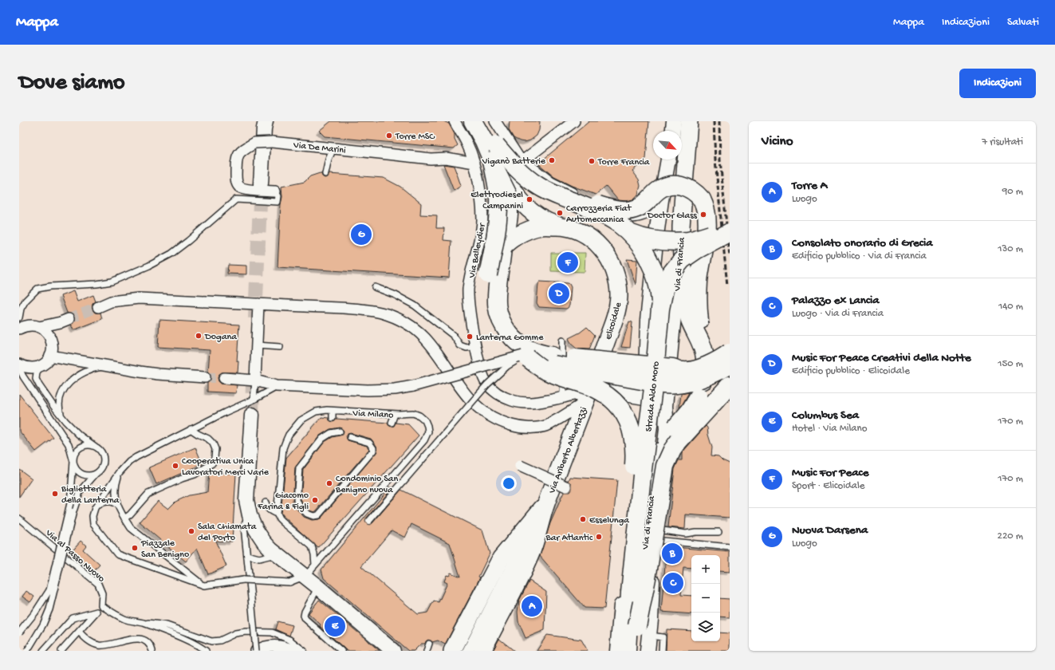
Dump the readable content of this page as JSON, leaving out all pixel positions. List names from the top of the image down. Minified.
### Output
{"streets":{"highway":["Elicoidale","Strada Aldo Moro"],"main road":["Via di Francia","Via Ariberto Albertazzi"],"street":["Via De Marini","Via Balleydier"],"lane":["Via Milano","Via al Passo Nuovo"]},"crossings":[["Via De Marini","Via Balleydier"],["Via Balleydier","Via di Francia"],["Via Balleydier","Elicoidale"],["Via Balleydier","Via Ariberto Albertazzi"],["Via di Francia","Strada Aldo Moro"],["Elicoidale","Via Ariberto Albertazzi"]],"places":["Torre MSC","Viganò Batterie","Torre Francia","Elettrodiesel Campanini","Carrozzeria Fiat Automeccanica","Doctor Glass","Dogana","Lanterna Gomme","Cooperativa Unica Lavoratori Merci Varie","Condominio San Benigno nuova","Biglietteria della Lanterna","Giacomo Farina & Figli","Esselunga","Sala Chiamata del Porto","Bar Atlantic","Piazzale San Benigno"],"north":"bottom right","page":{"header":"Mappa","nav":["Mappa","Indicazioni","Salvati"],"buttons":"Indicazioni","title":"Dove siamo","heading":["Vicino","7 risultati"],"list":[{"mark":"A","name":"Torre A","note":"Luogo","value":"90 m"},{"mark":"B","name":"Consolato onorario di Grecia","note":"Edificio pubblico · Via di Francia","value":"130 m"},{"mark":"C","name":"Palazzo ex Lancia","note":"Luogo · Via di Francia","value":"140 m"},{"mark":"D","name":"Music For Peace Creativi della Notte","note":"Edificio pubblico · Elicoidale","value":"150 m"},{"mark":"E","name":"Columbus Sea","note":"Hotel · Via Milano","value":"170 m"},{"mark":"F","name":"Music For Peace","note":"Sport · Elicoidale","value":"170 m"},{"mark":"G","name":"Nuova Darsena","note":"Luogo","value":"220 m"}],"pins":["G","F","D","B","C","A","E"],"map_buttons":["+","−"]}}
